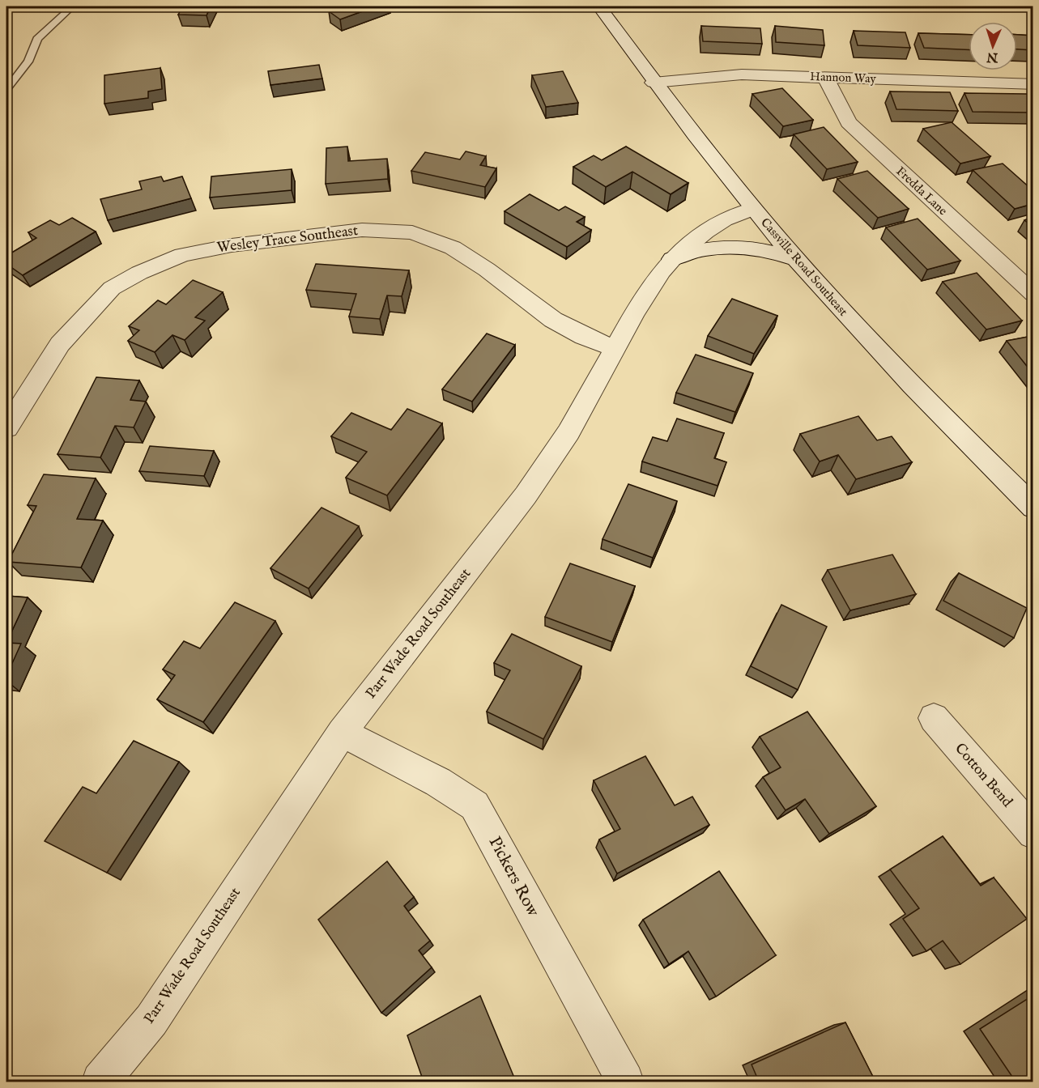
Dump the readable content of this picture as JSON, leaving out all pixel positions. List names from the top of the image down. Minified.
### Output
{"streets":{"street":["Hannon Way","Fredda Lane","Wesley Trace Southeast","Cassville Road Southeast","Parr Wade Road Southeast","Cotton Bend","Pickers Row"]},"crossings":[["Hannon Way","Fredda Lane"],["Hannon Way","Cassville Road Southeast"],["Wesley Trace Southeast","Parr Wade Road Southeast"],["Cassville Road Southeast","Parr Wade Road Southeast"],["Parr Wade Road Southeast","Pickers Row"]],"north":"bottom"}
